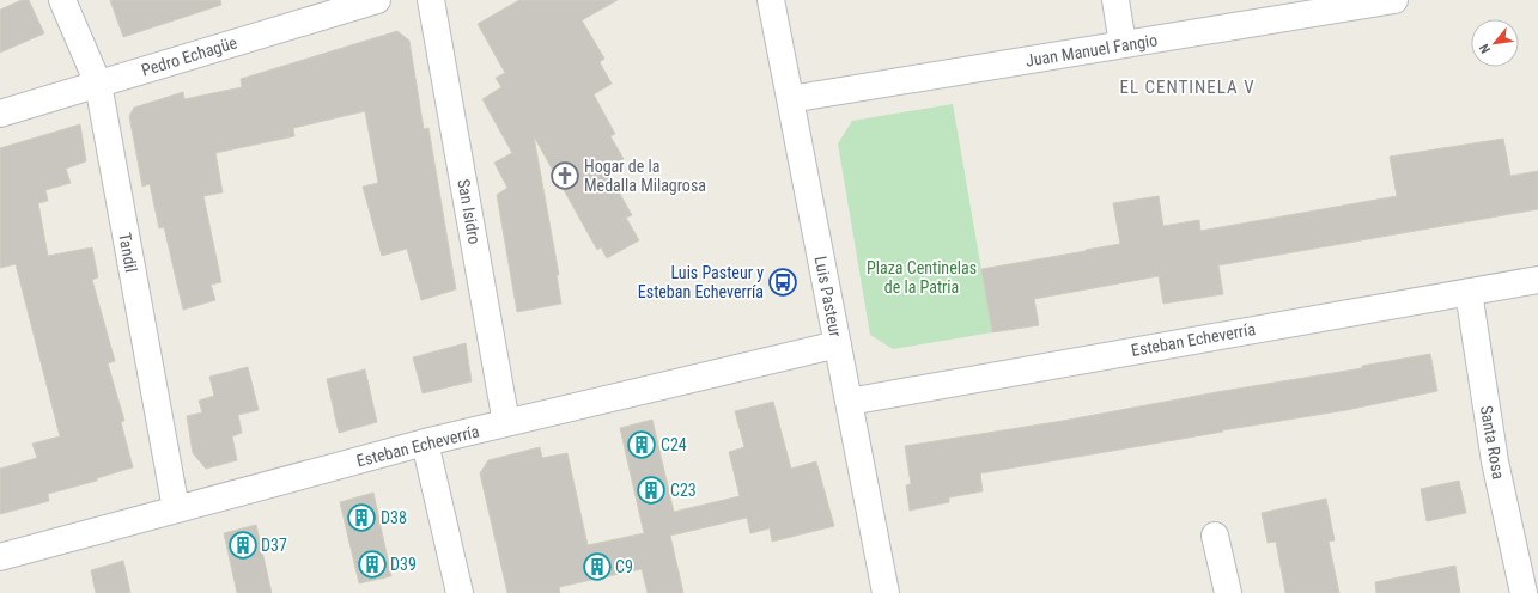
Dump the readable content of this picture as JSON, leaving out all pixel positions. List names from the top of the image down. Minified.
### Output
{"streets":{"street":["Juan Manuel Fangio","Pedro Echagüe","San Isidro","Tandil","Luis Pasteur","Esteban Echeverría","Santa Rosa"]},"crossings":[["Juan Manuel Fangio","Luis Pasteur"],["Pedro Echagüe","Tandil"],["San Isidro","Esteban Echeverría"],["Tandil","Esteban Echeverría"],["Luis Pasteur","Esteban Echeverría"],["Esteban Echeverría","Santa Rosa"]],"districts":["EL CENTINELA V"],"parks":["Plaza Centinelas de la Patria"],"places":{"church":["Hogar de la Medalla Milagrosa"],"bus stop":["Luis Pasteur y Esteban Echeverría"],"building":["C24","C23","D38","D37","D39","C9"]},"north":"bottom left"}
